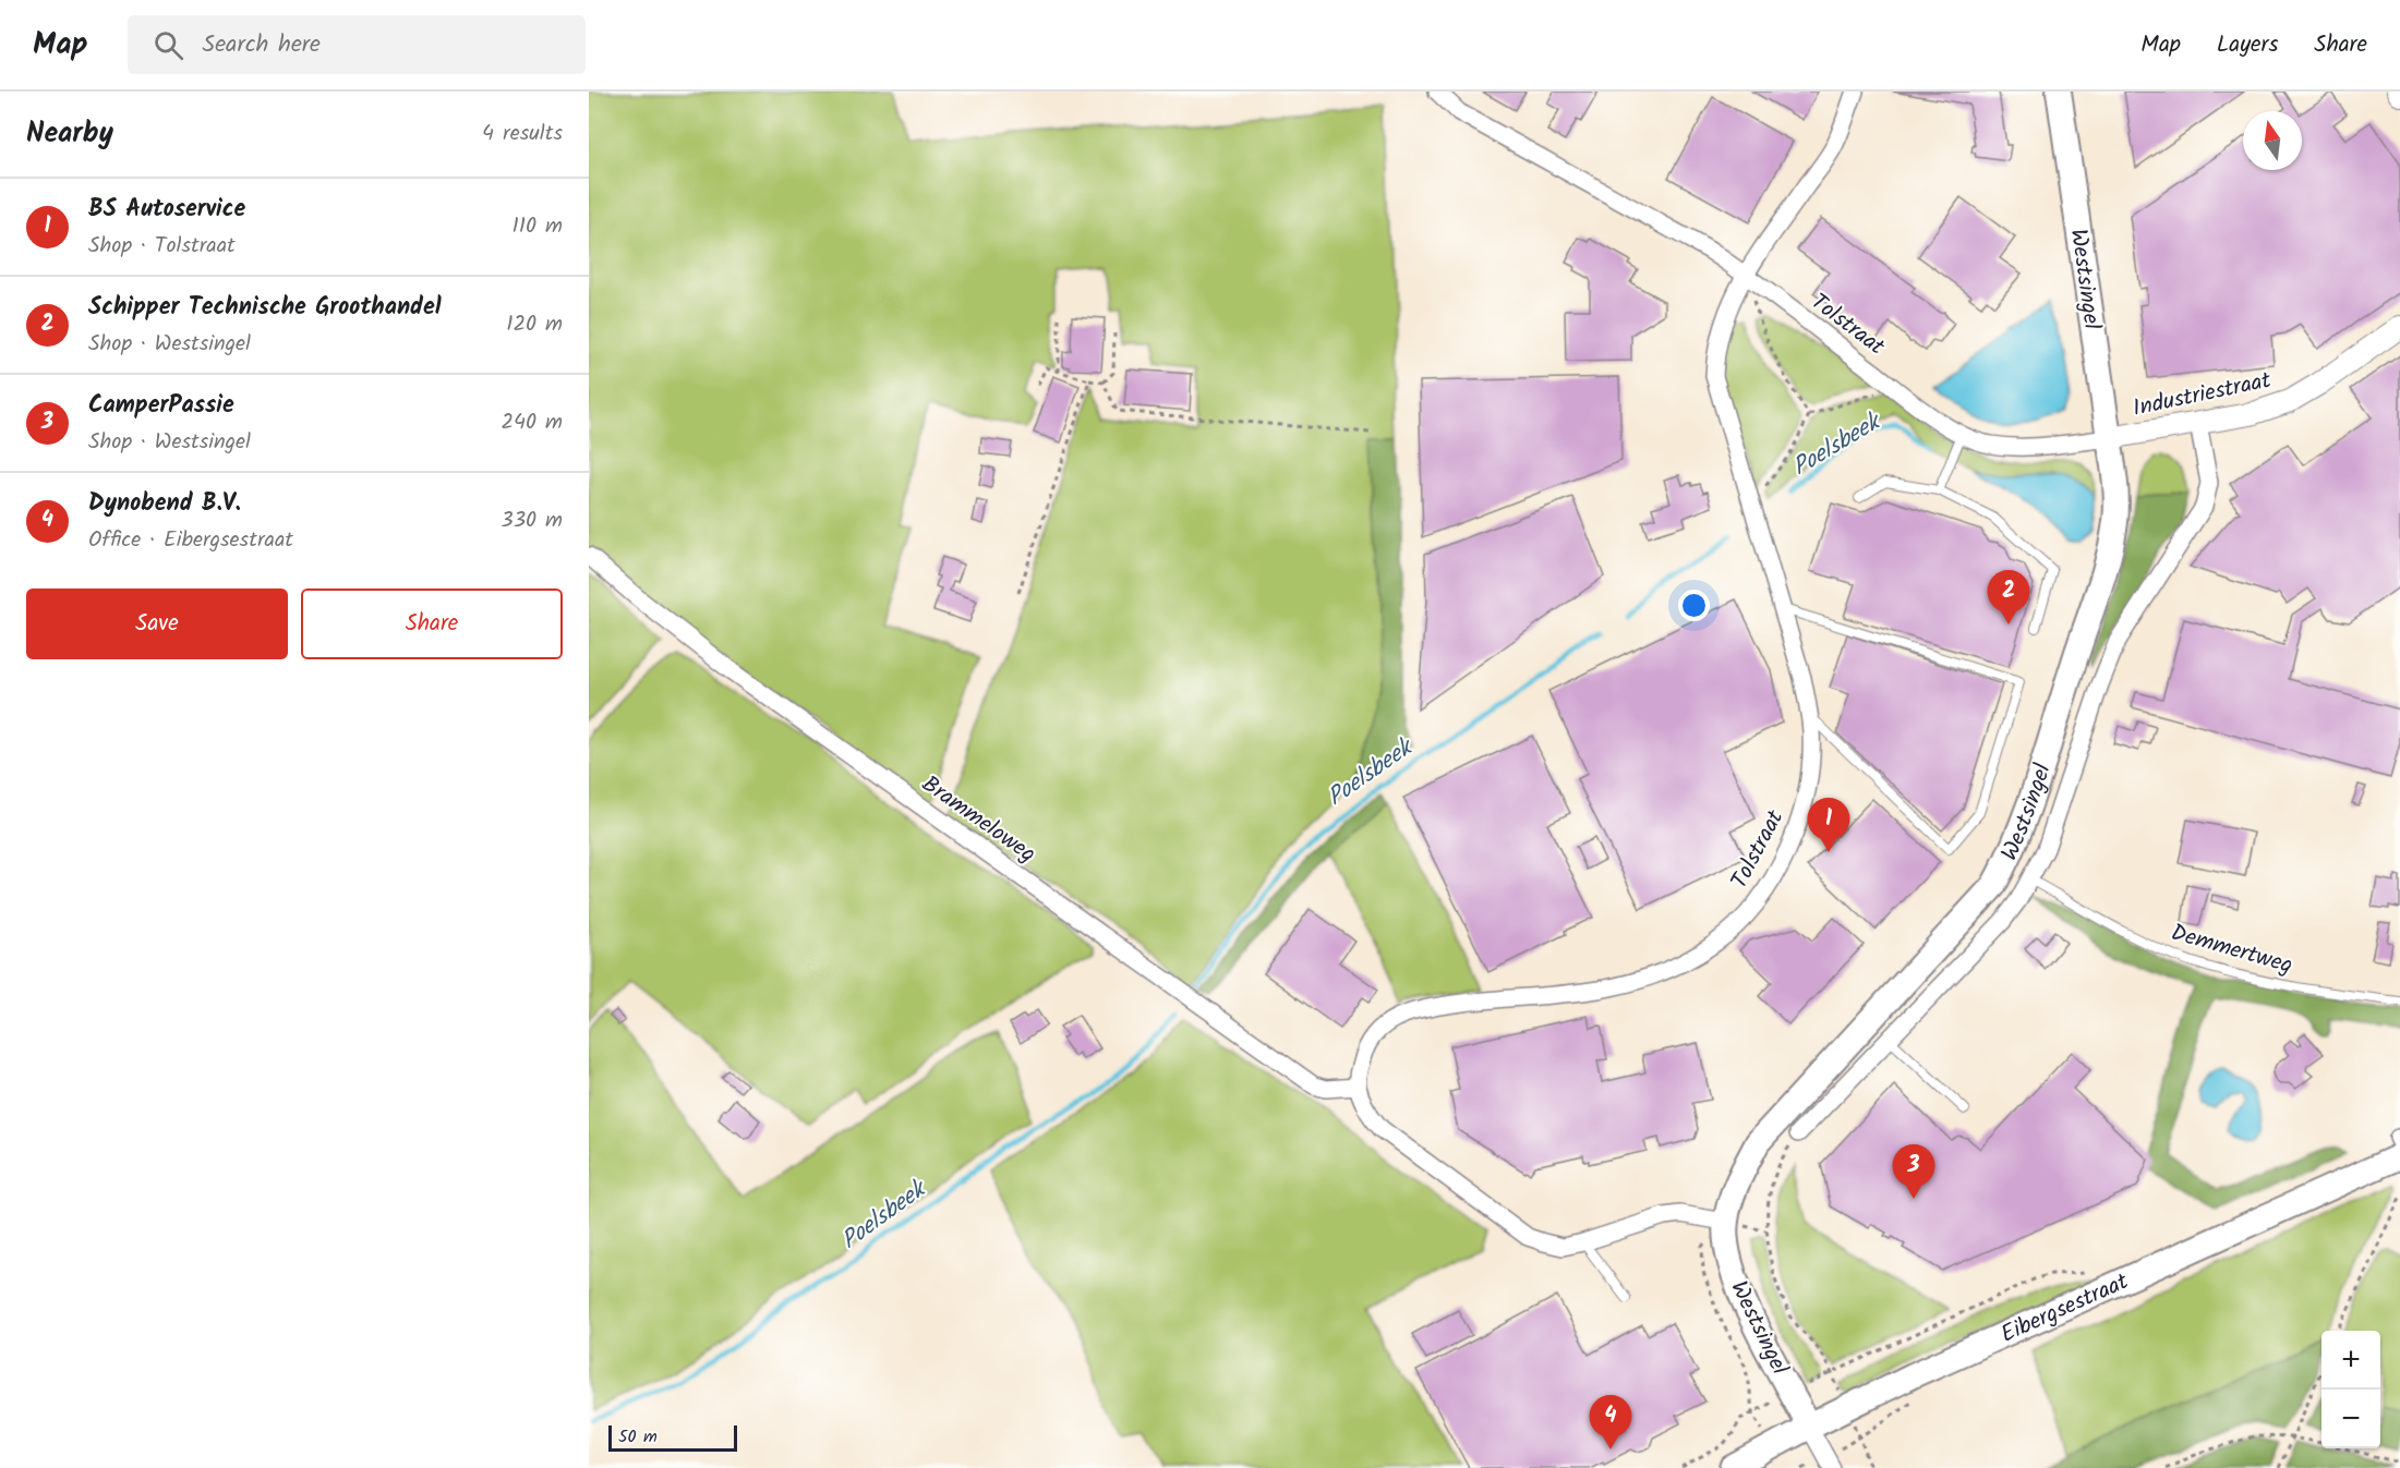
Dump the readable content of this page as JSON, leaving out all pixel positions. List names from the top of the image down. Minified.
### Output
{"streets":{"main road":["Westsingel","Eibergsestraat"],"street":["Tolstraat","Industriestraat","Brammeloweg"],"lane":["Demmertweg"]},"crossings":[["Westsingel","Tolstraat"],["Westsingel","Industriestraat"],["Westsingel","Demmertweg"],["Westsingel","Eibergsestraat"],["Tolstraat","Industriestraat"],["Tolstraat","Brammeloweg"]],"water":["Poelsbeek"],"scale_bar":"50 m","north":"top","page":{"header":"Map","search":"Search here","nav":["Map","Layers","Share"],"heading":["Nearby","4 results"],"list":[{"mark":"1","name":"BS Autoservice","note":"Shop · Tolstraat","value":"110 m"},{"mark":"2","name":"Schipper Technische Groothandel","note":"Shop · Westsingel","value":"120 m"},{"mark":"3","name":"CamperPassie","note":"Shop · Westsingel","value":"240 m"},{"mark":"4","name":"Dynobend B.V.","note":"Office · Eibergsestraat","value":"330 m"}],"buttons":["Save","Share"],"pins":["2","1","3","4"],"map_buttons":["+","−"],"scale":"50 m"}}
